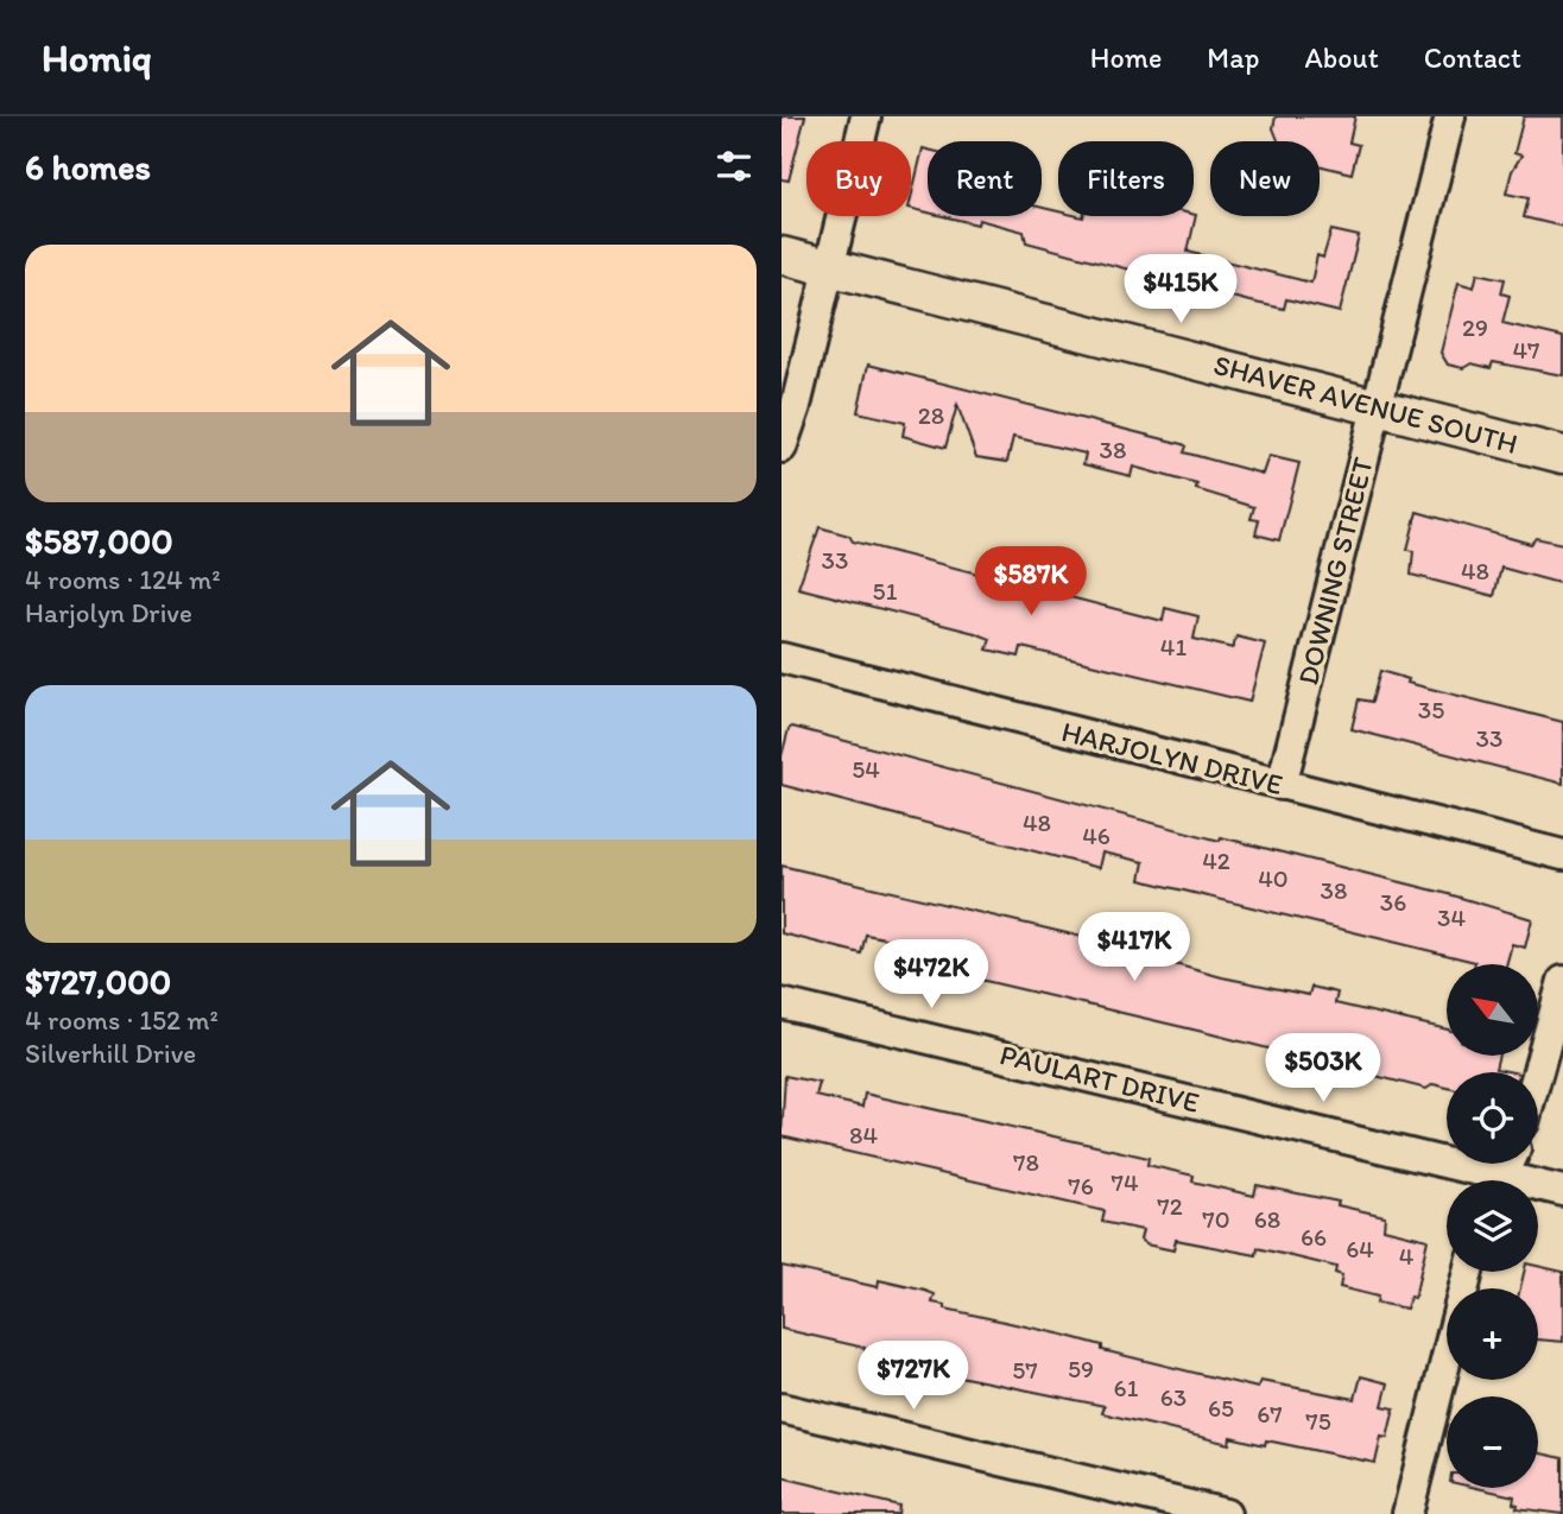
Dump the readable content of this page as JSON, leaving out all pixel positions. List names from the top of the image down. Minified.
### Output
{"streets":{"street":["SHAVER AVENUE SOUTH","DOWNING STREET","HARJOLYN DRIVE","PAULART DRIVE"]},"crossings":[["SHAVER AVENUE SOUTH","DOWNING STREET"],["DOWNING STREET","HARJOLYN DRIVE"]],"house_numbers":["29","47","28","38","33","48","51","41","35","33","54","48","46","42","40","38","36","34","84","78","74","76","72","70","68","66","64","4","59","57","61","63","65","67","75"],"north":"top left","page":{"header":"Homiq","nav":["Home","Map","About","Contact"],"heading":"6 homes","chip":["Buy","Rent","Filters","New"],"list":[{"name":"$587,000","note":"4 rooms · 124 m² · Harjolyn Drive"},{"name":"$727,000","note":"4 rooms · 152 m² · Silverhill Drive"}],"price":["$415K","$587K","$417K","$472K","$503K","$727K"],"map_buttons":["+","−"]}}
